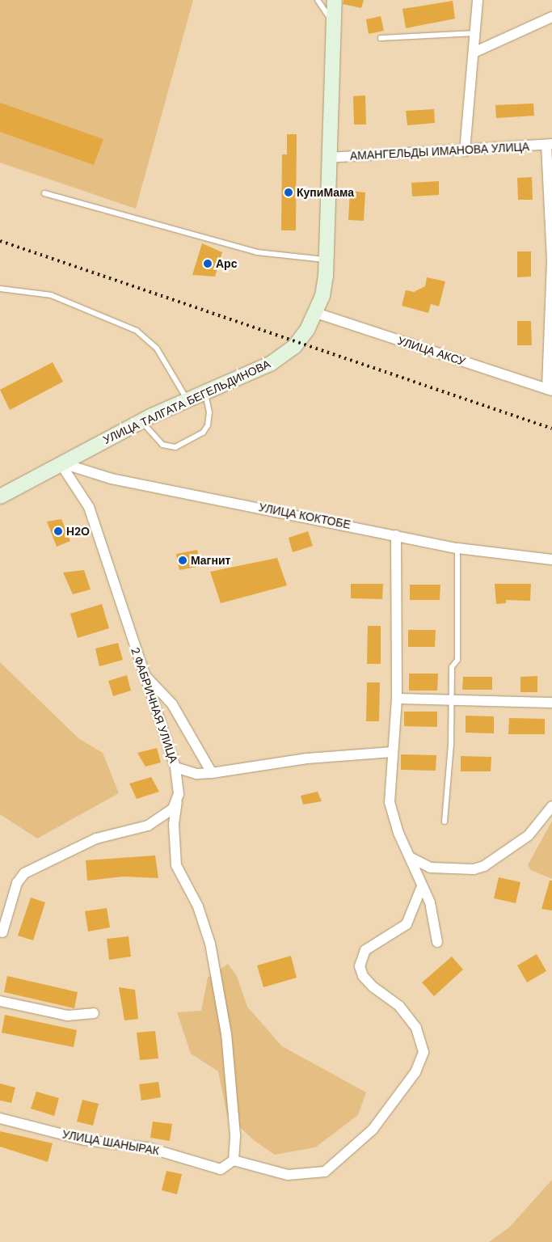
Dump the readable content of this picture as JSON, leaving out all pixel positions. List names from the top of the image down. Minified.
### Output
{"streets":{"street":["АМАНГЕЛЬДЫ ИМАНОВА УЛИЦА","УЛИЦА АКСУ","УЛИЦА ТАЛГАТА БЕГЕЛЬДИНОВА","УЛИЦА КОКТОБЕ","2 ФАБРИЧНАЯ УЛИЦА","УЛИЦА ШАНЫРАК"]},"crossings":[["АМАНГЕЛЬДЫ ИМАНОВА УЛИЦА","УЛИЦА АКСУ"],["АМАНГЕЛЬДЫ ИМАНОВА УЛИЦА","УЛИЦА ТАЛГАТА БЕГЕЛЬДИНОВА"],["УЛИЦА АКСУ","УЛИЦА ТАЛГАТА БЕГЕЛЬДИНОВА"],["УЛИЦА ТАЛГАТА БЕГЕЛЬДИНОВА","УЛИЦА КОКТОБЕ"],["УЛИЦА ТАЛГАТА БЕГЕЛЬДИНОВА","2 ФАБРИЧНАЯ УЛИЦА"],["УЛИЦА КОКТОБЕ","2 ФАБРИЧНАЯ УЛИЦА"]],"places":["КупиМама","Арс","H2O","Магнит"]}
